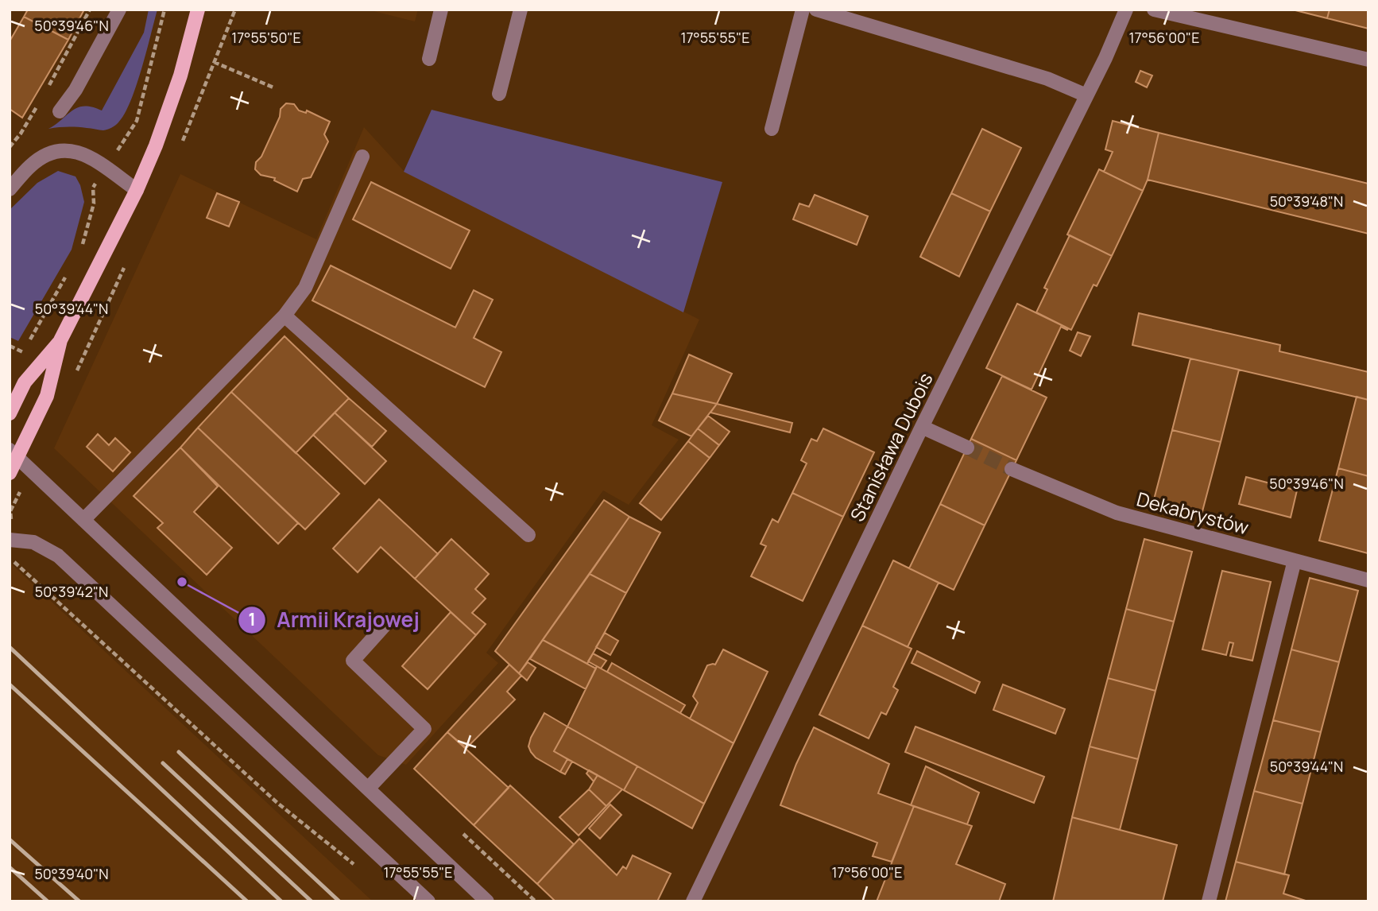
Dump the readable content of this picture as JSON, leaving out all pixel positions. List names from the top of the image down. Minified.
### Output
{"streets":{"street":["Stanisława Dubois","Dekabrystów"]},"places":["Armii Krajowej"],"coordinates":["50°39'46\"N","17°55'50\"E","17°56'00\"E","17°55'55\"E","50°39'48\"N","50°39'44\"N","50°39'42\"N","50°39'40\"N"]}
